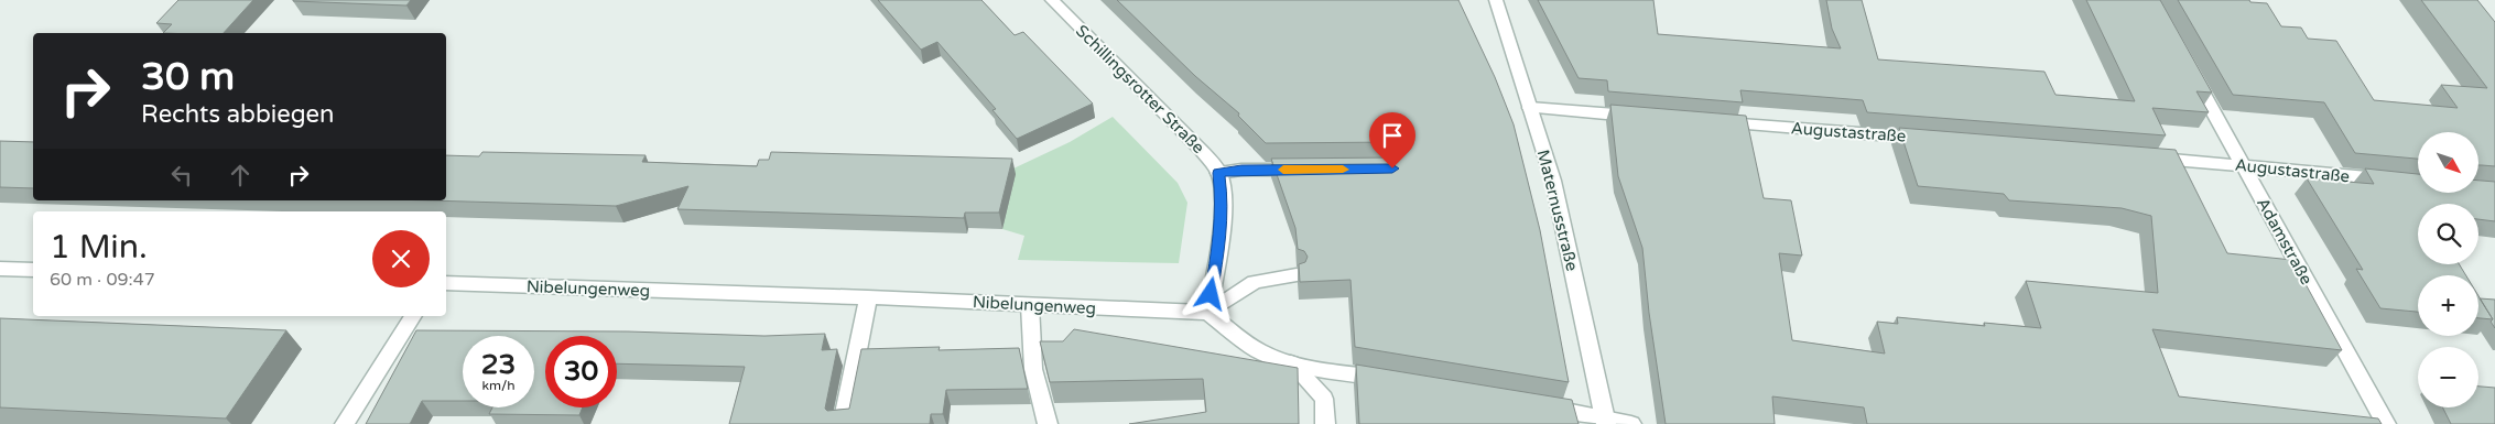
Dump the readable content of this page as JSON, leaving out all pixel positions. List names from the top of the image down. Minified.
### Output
{"streets":{"street":["Schillingsrotter Straße","Augustastraße","Maternusstraße","Adamstraße","Nibelungenweg"]},"crossings":[["Augustastraße","Adamstraße"]],"north":"bottom right","page":{"turn":["30 m","Rechts abbiegen"],"map_buttons":["+","−"],"heading":["1 Min.","60 m · 09:47"],"speed":"23 km/h","limit":"30"}}
